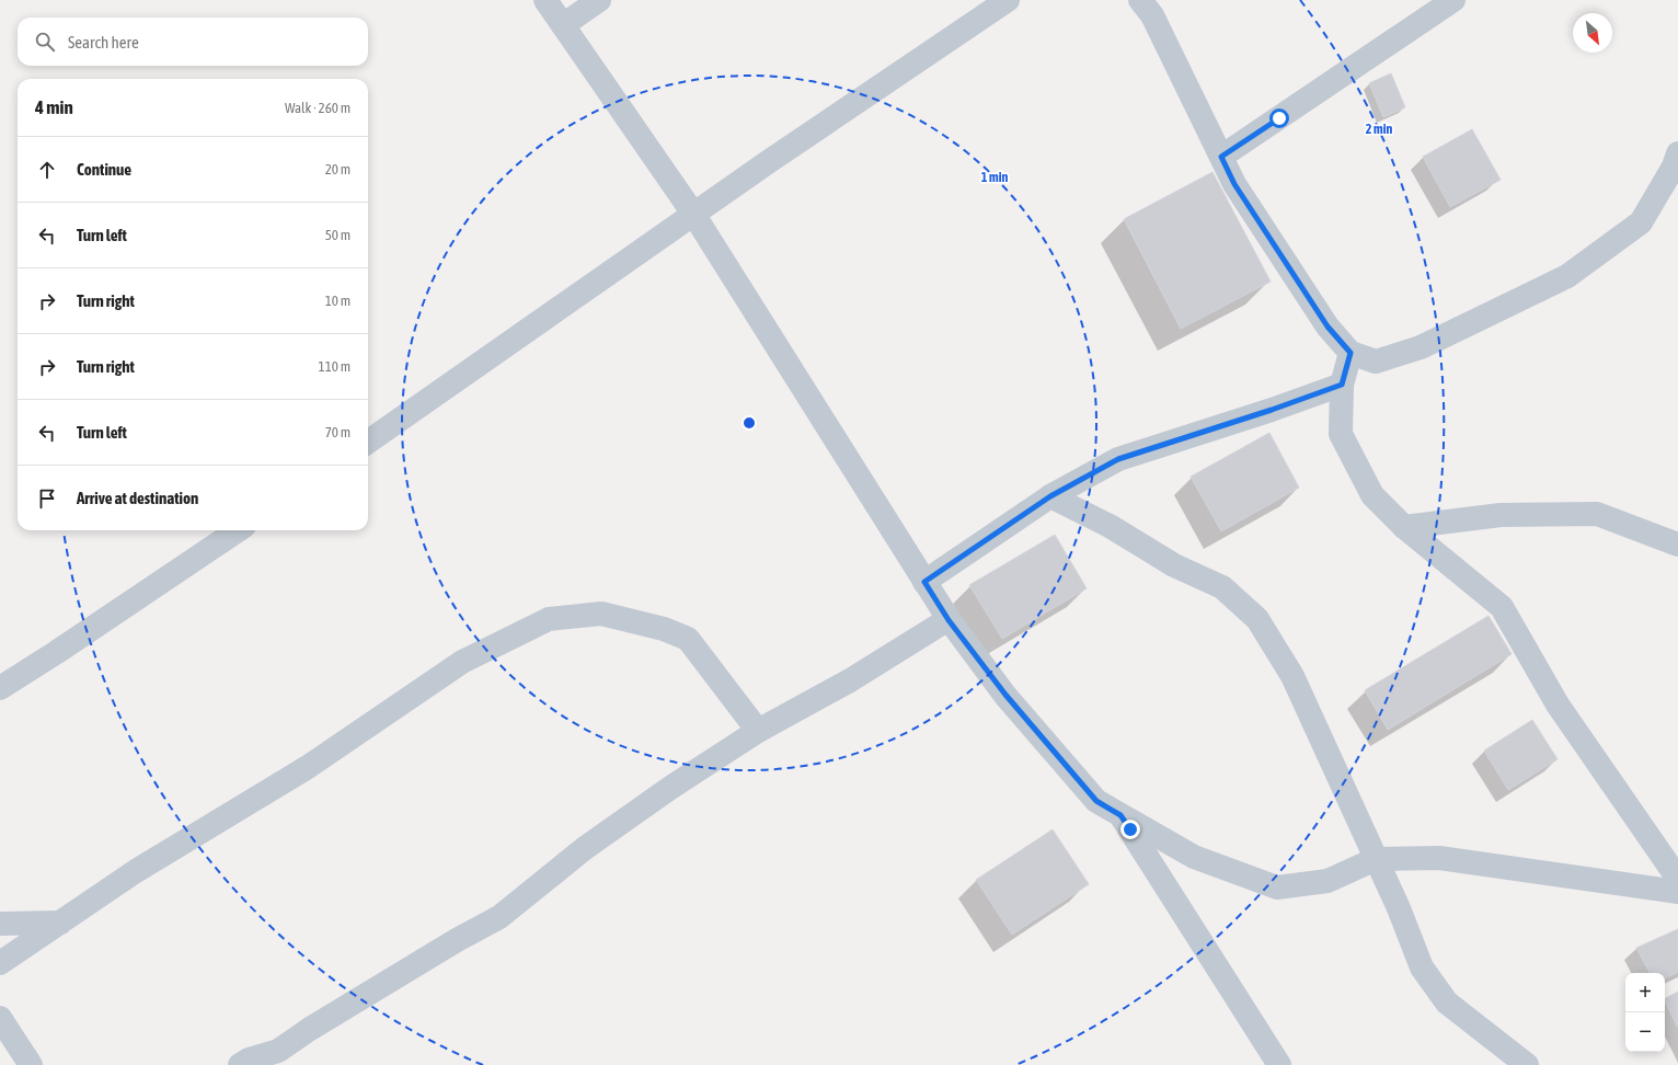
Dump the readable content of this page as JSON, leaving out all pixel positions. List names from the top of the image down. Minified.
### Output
{"north":"bottom right","page":{"search":"Search here","heading":["4 min","Walk · 260 m"],"list":[["Continue","20 m"],["Turn left","50 m"],["Turn right","10 m"],["Turn right","110 m"],["Turn left","70 m"],"Arrive at destination"],"map_buttons":["+","−"]},"rings":["2 min","1 min"]}
